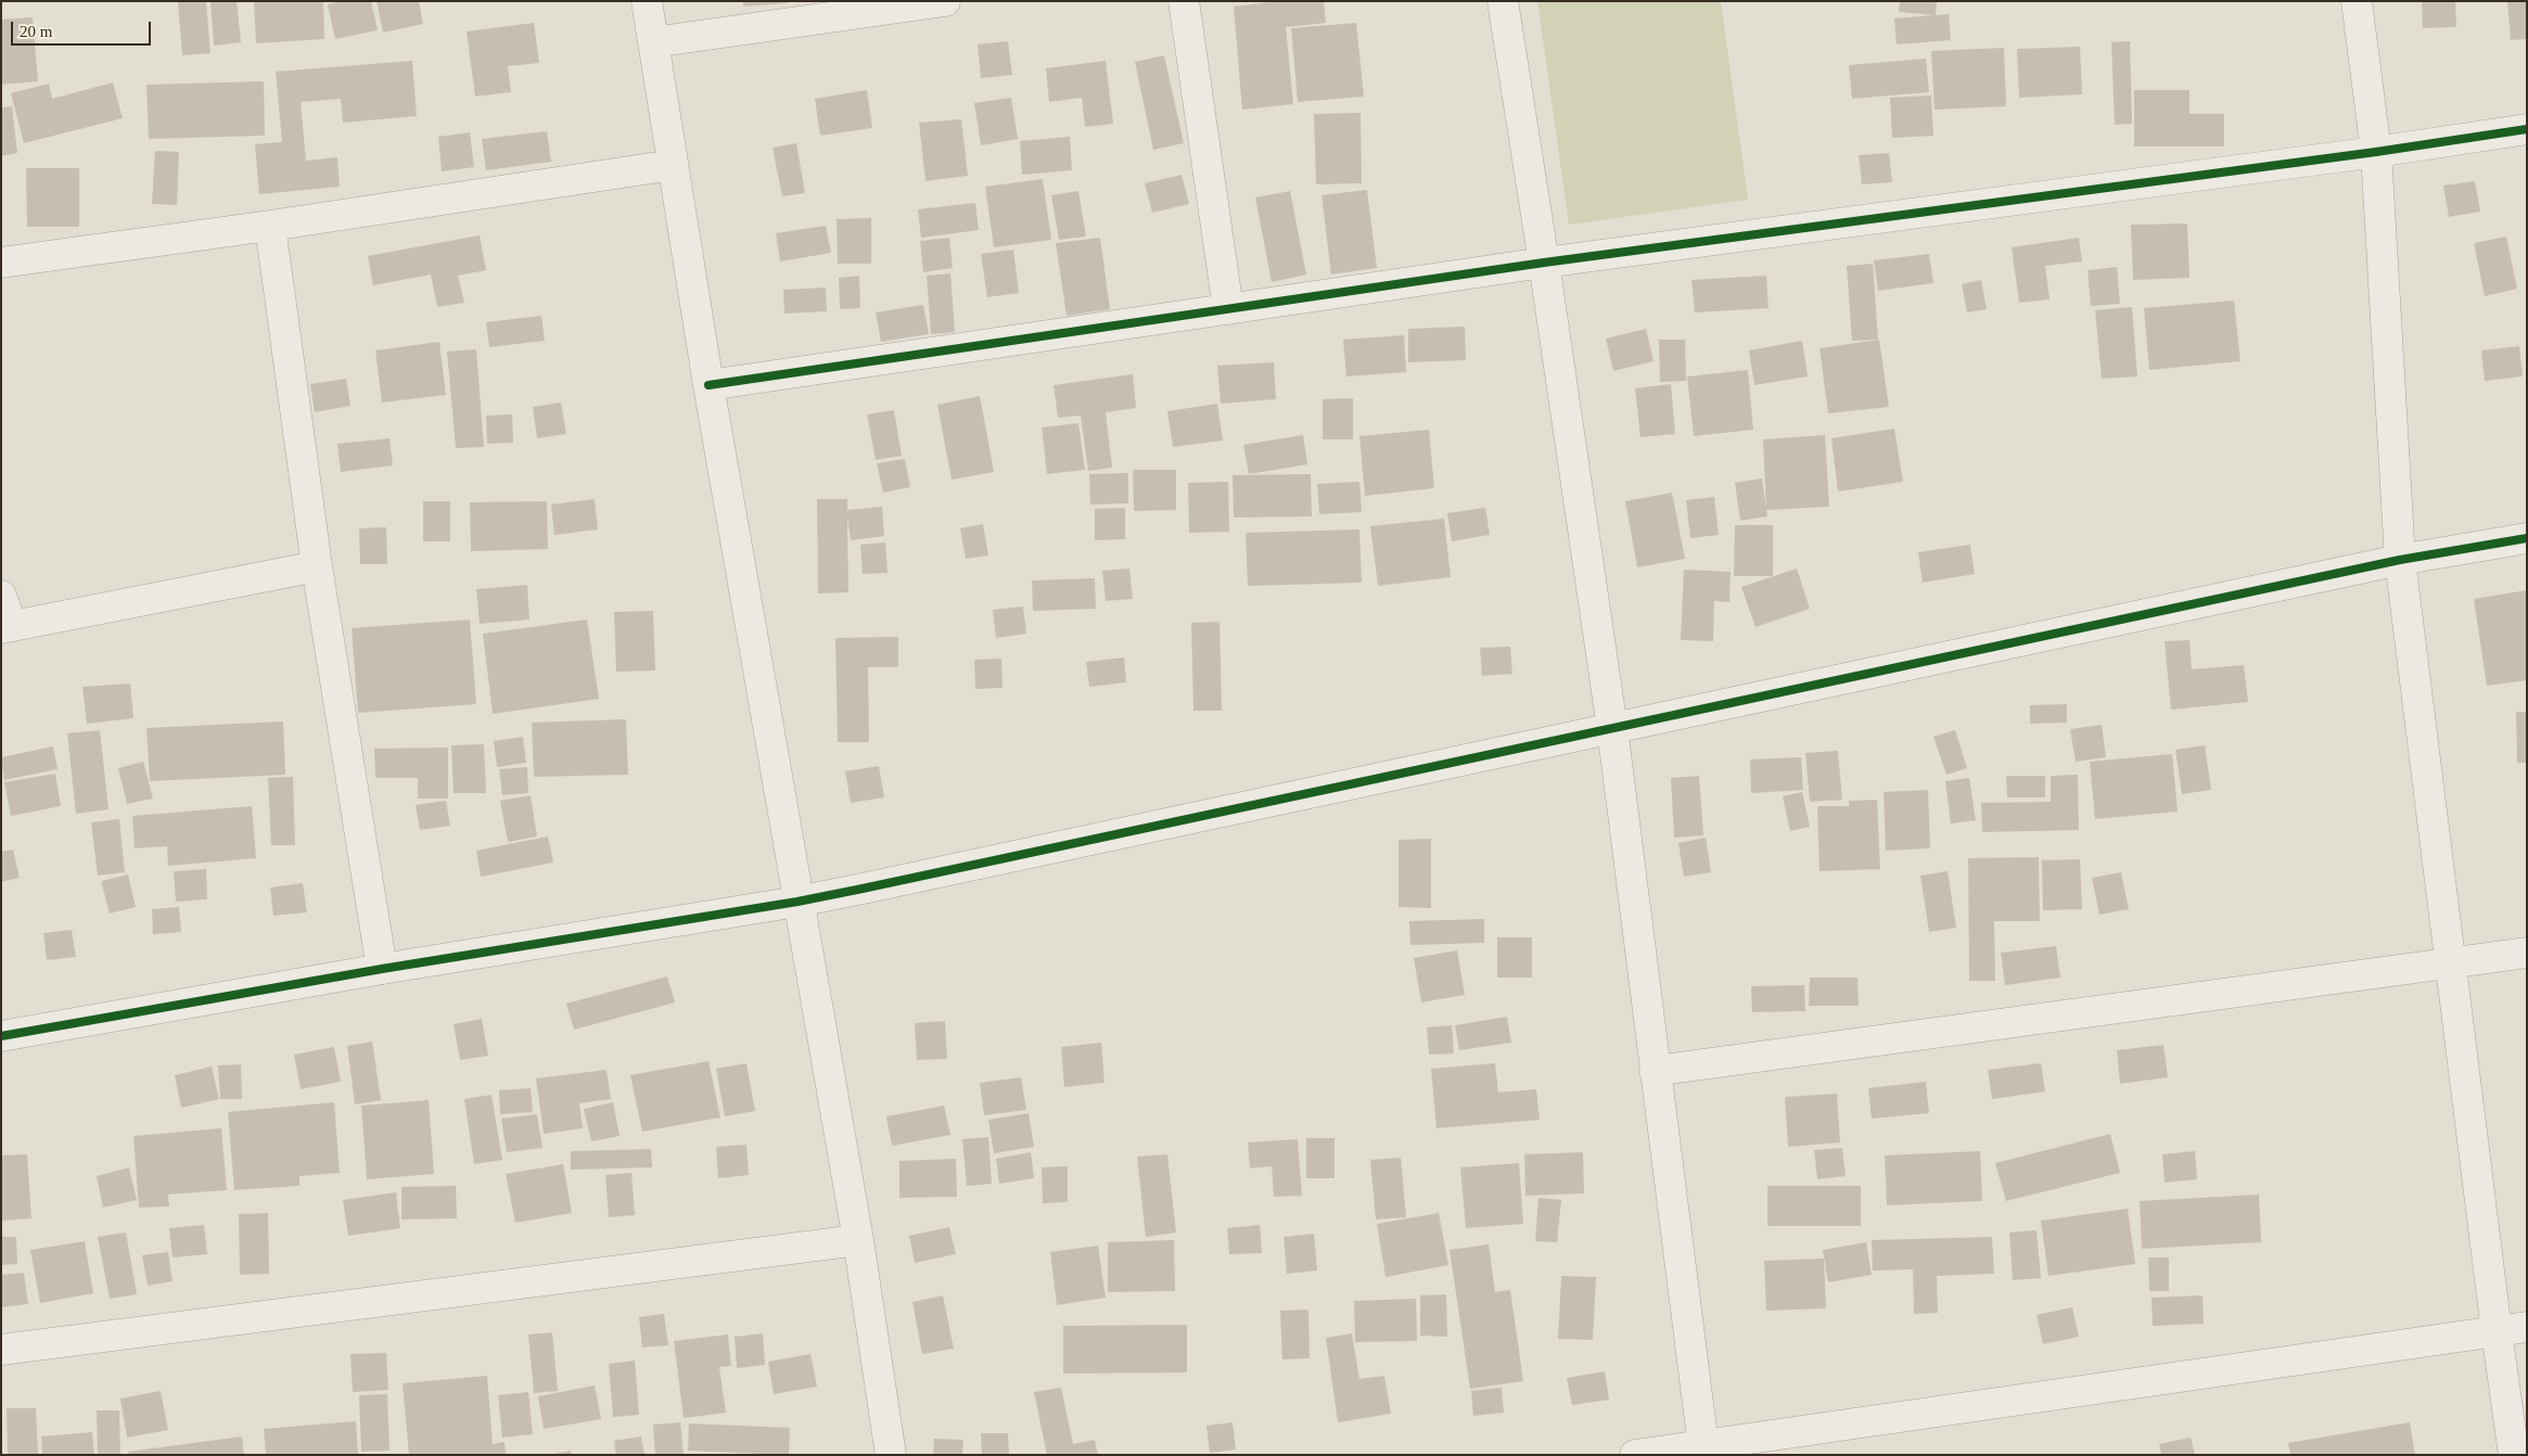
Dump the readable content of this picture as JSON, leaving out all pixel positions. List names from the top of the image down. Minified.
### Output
{"scale_bar":"20 m"}
